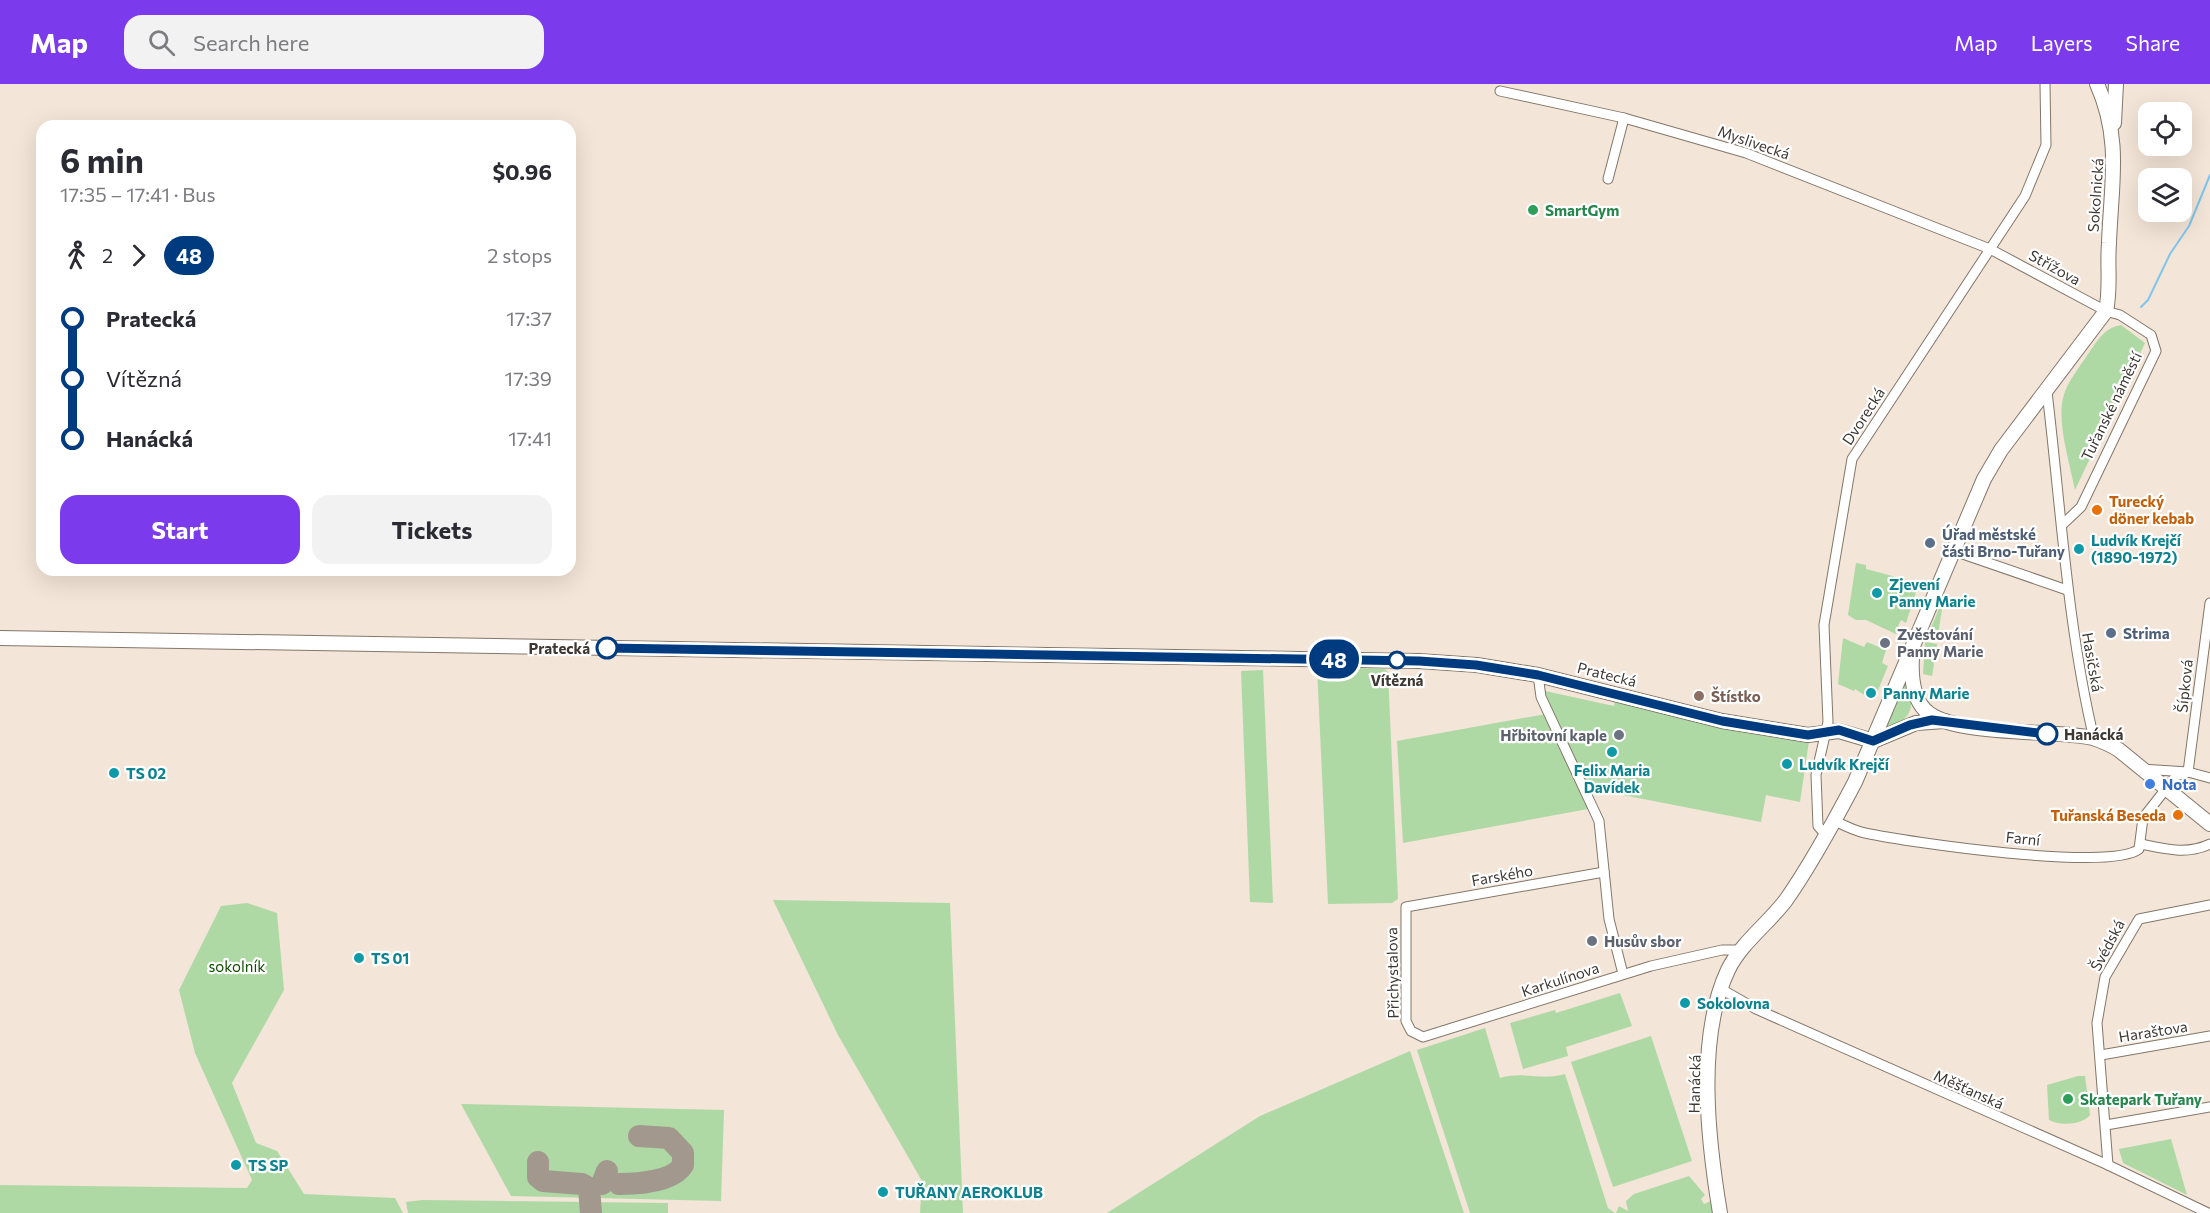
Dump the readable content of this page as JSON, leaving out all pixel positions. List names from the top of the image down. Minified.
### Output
{"streets":{"main road":["Sokolnická","Pratecká","Hanácká"],"street":["Myslivecká","Střížova","Tuřanské náměstí","Dvorecká","Hasičská","Šípková","Farní","Farského","Švédská","Přichystalova","Karkulínova","Haraštova","Měšťanská"]},"crossings":[["Myslivecká","Střížova"],["Myslivecká","Dvorecká"],["Sokolnická","Střížova"],["Sokolnická","Tuřanské náměstí"],["Střížova","Tuřanské náměstí"],["Střížova","Dvorecká"],["Tuřanské náměstí","Hasičská"],["Dvorecká","Pratecká"],["Dvorecká","Hanácká"],["Pratecká","Hanácká"],["Farní","Hanácká"],["Farského","Přichystalova"],["Švédská","Haraštova"],["Švédská","Měšťanská"],["Přichystalova","Karkulínova"],["Karkulínova","Hanácká"],["Hanácká","Měšťanská"]],"parks":["sokolník"],"places":["SmartGym","Turecký döner kebab","Úřad městské části Brno-Tuřany","Ludvík Krejčí (1890-1972)","Zjevení Panny Marie","Strima","Zvěstování Panny Marie","Pratecká","Vítězná","Panny Marie","Štístko","Hanácká","Hřbitovní kaple","Felix Maria Davídek","Ludvík Krejčí","TS 02","Nota","Tuřanská Beseda","Husův sbor","TS 01","Sokolovna","Skatepark Tuřany","TS SP","TUŘANY AEROKLUB"],"lines":["bus line 48"],"page":{"header":"Map","search":"Search here","nav":["Map","Layers","Share"],"on_map":"48","heading":["6 min","17:35 – 17:41 · Bus","$0.96"],"legs":["2","48","2 stops"],"list":[{"name":"Pratecká","value":"17:37"},{"name":"Vítězná","value":"17:39"},{"name":"Hanácká","value":"17:41"}],"buttons":["Start","Tickets"]}}
